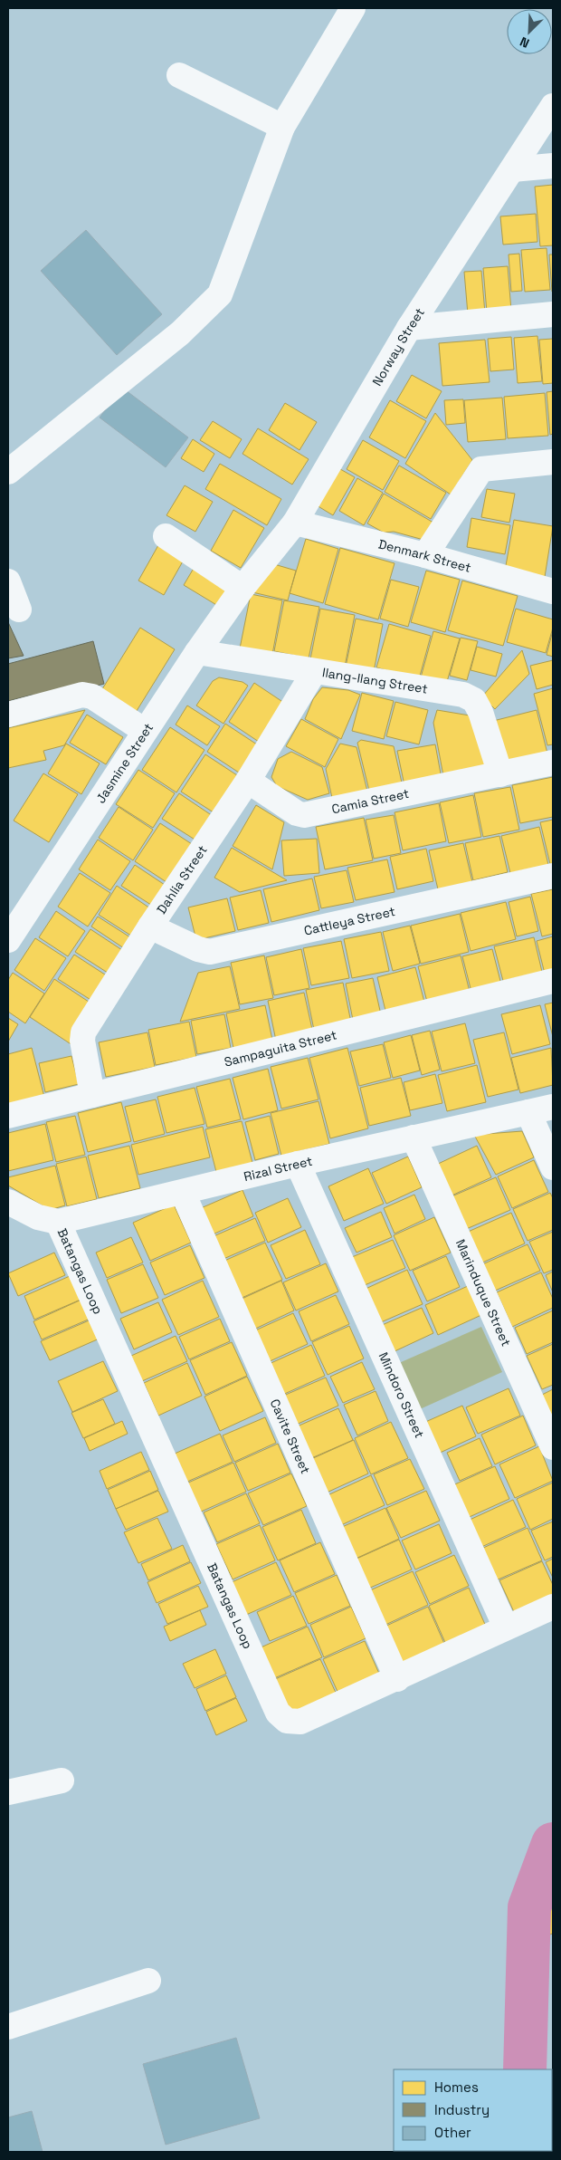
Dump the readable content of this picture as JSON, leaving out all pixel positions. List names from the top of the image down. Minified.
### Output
{"streets":{"street":["Norway Street","Denmark Street","Ilang-Ilang Street","Jasmine Street","Camia Street","Dahlia Street","Cattleya Street","Sampaguita Street","Rizal Street","Batangas Loop","Marinduque Street","Mindoro Street","Cavite Street"]},"crossings":[["Norway Street","Denmark Street"],["Norway Street","Jasmine Street"],["Ilang-Ilang Street","Jasmine Street"],["Ilang-Ilang Street","Camia Street"],["Ilang-Ilang Street","Dahlia Street"],["Camia Street","Dahlia Street"],["Dahlia Street","Cattleya Street"],["Dahlia Street","Sampaguita Street"],["Rizal Street","Batangas Loop"],["Rizal Street","Marinduque Street"],["Rizal Street","Mindoro Street"],["Rizal Street","Cavite Street"],["Batangas Loop","Mindoro Street"],["Batangas Loop","Cavite Street"]],"legend":["Homes","Industry","Other"],"north":"bottom left"}
